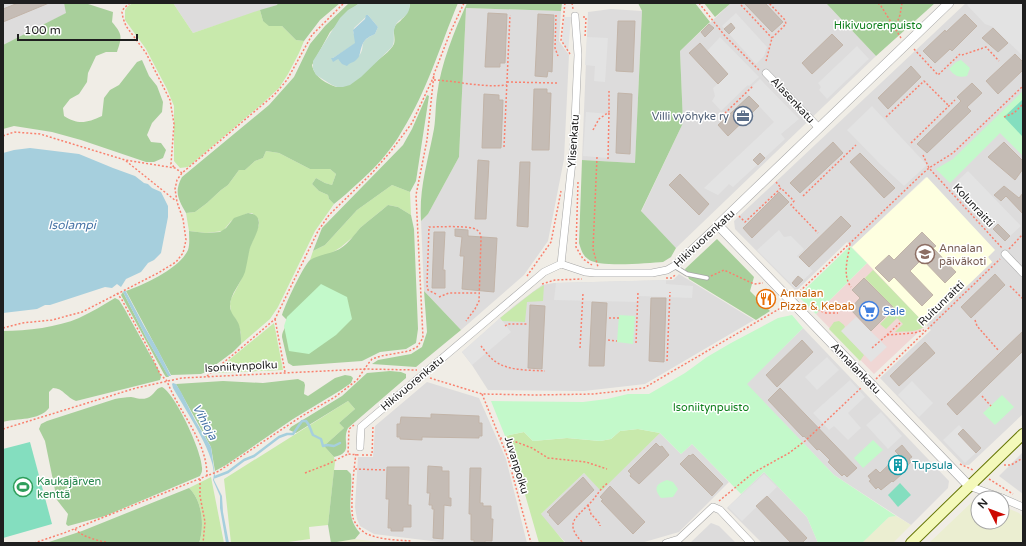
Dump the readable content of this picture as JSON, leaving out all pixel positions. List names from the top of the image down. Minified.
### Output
{"streets":{"street":["Alasenkatu","Ylisenkatu","Hikivuorenkatu","Annalankatu"],"path":["Kolunraitti","Ruitunraitti","Isoniitynpolku","Juvanpolku"]},"crossings":[["Alasenkatu","Hikivuorenkatu"],["Ylisenkatu","Hikivuorenkatu"],["Kolunraitti","Ruitunraitti"],["Hikivuorenkatu","Annalankatu"],["Ruitunraitti","Annalankatu"]],"water":["Isolampi","Vihioja"],"parks":["Hikivuorenpuisto","Isoniitynpuisto"],"places":{"office":["Villi vyöhyke ry"],"school or university":["Annalan päiväkoti"],"restaurant":["Annalan Pizza & Kebab"],"supermarket":["Sale"],"building":["Tupsula"],"sports":["Kaukajärven kenttä"]},"scale_bar":"100 m","north":"top left"}
